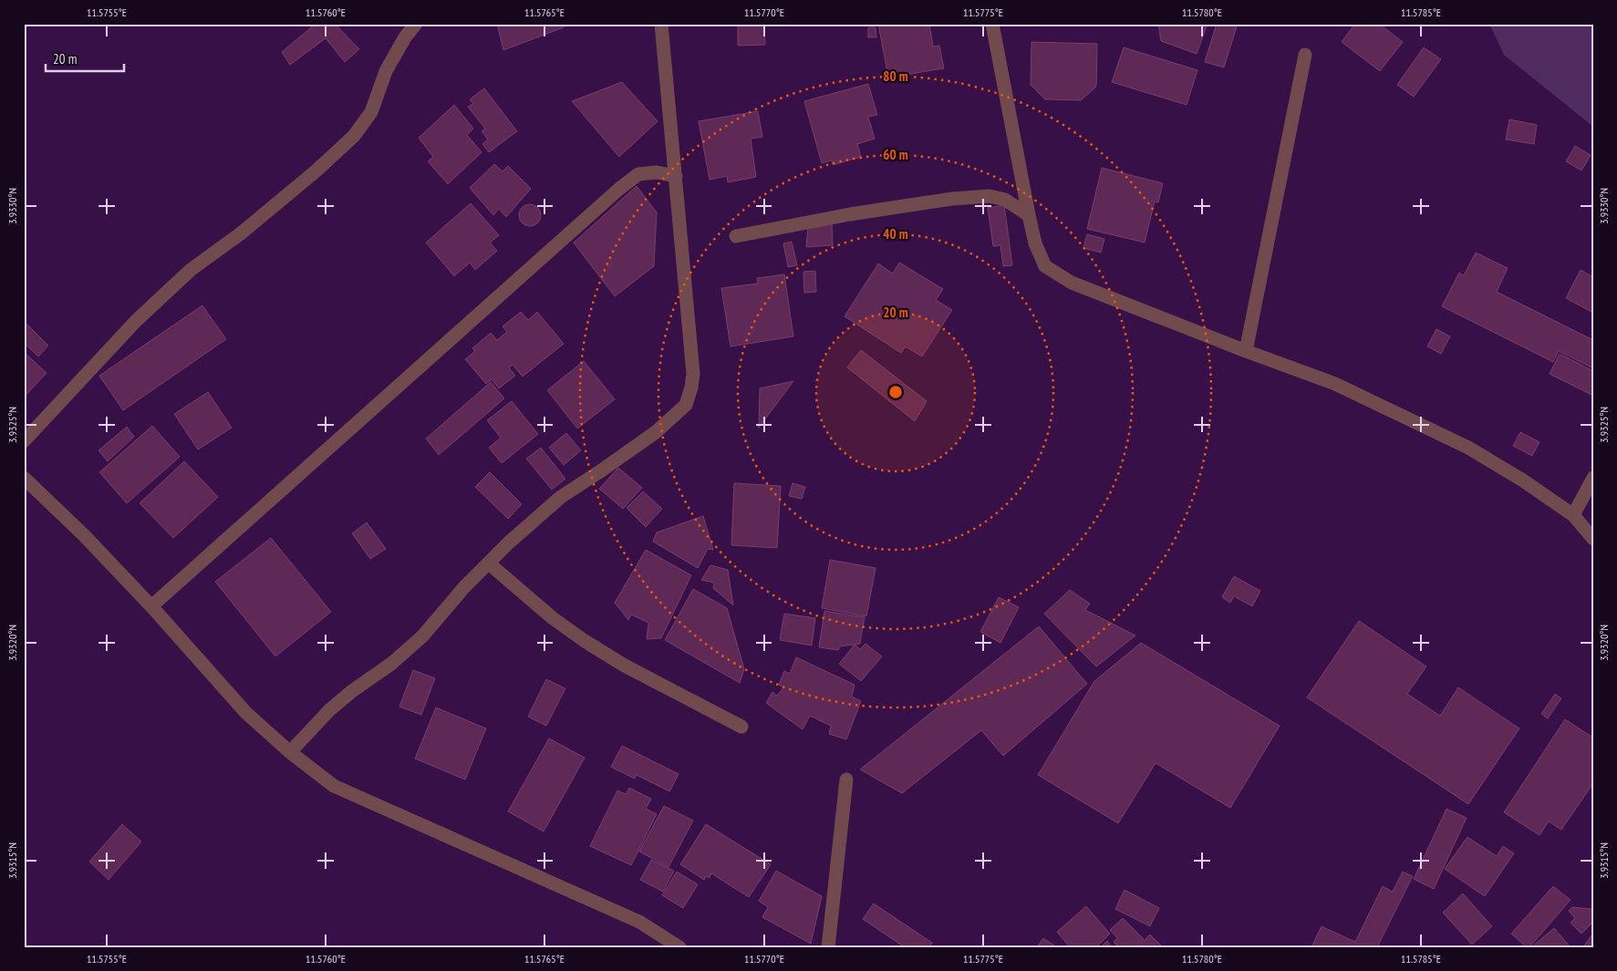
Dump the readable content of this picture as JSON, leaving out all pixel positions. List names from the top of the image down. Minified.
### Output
{"scale_bar":"20 m","coordinates":["11.5755°E","11.5760°E","11.5765°E","11.5770°E","11.5775°E","11.5780°E","11.5785°E","3.9330°N","3.9325°N","3.9320°N","3.9315°N"],"rings":["80 m","60 m","40 m","20 m"]}
